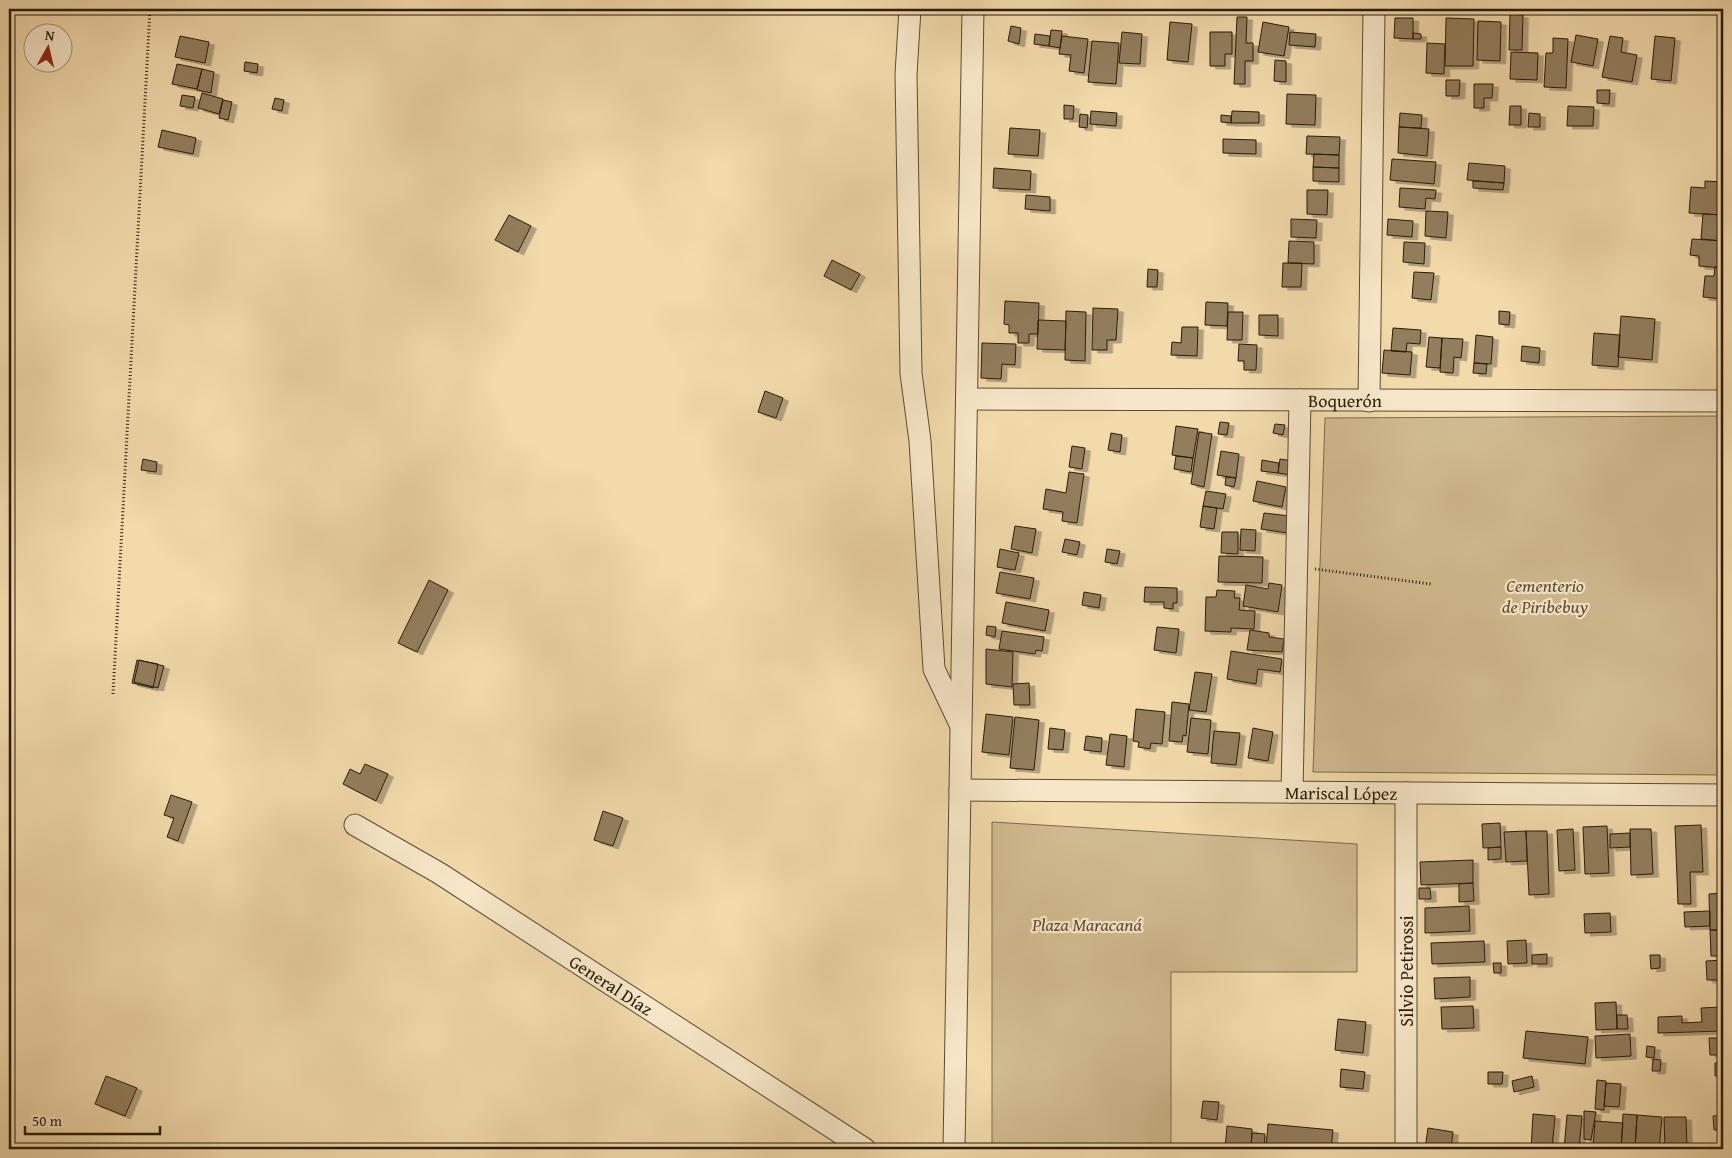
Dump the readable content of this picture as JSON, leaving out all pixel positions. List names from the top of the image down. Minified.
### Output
{"streets":{"street":["Boquerón","Mariscal López","Silvio Petirossi","General Díaz"]},"crossings":[["Mariscal López","Silvio Petirossi"]],"parks":["Cementerio de Piribebuy","Plaza Maracaná"],"scale_bar":"50 m","north":"top"}
